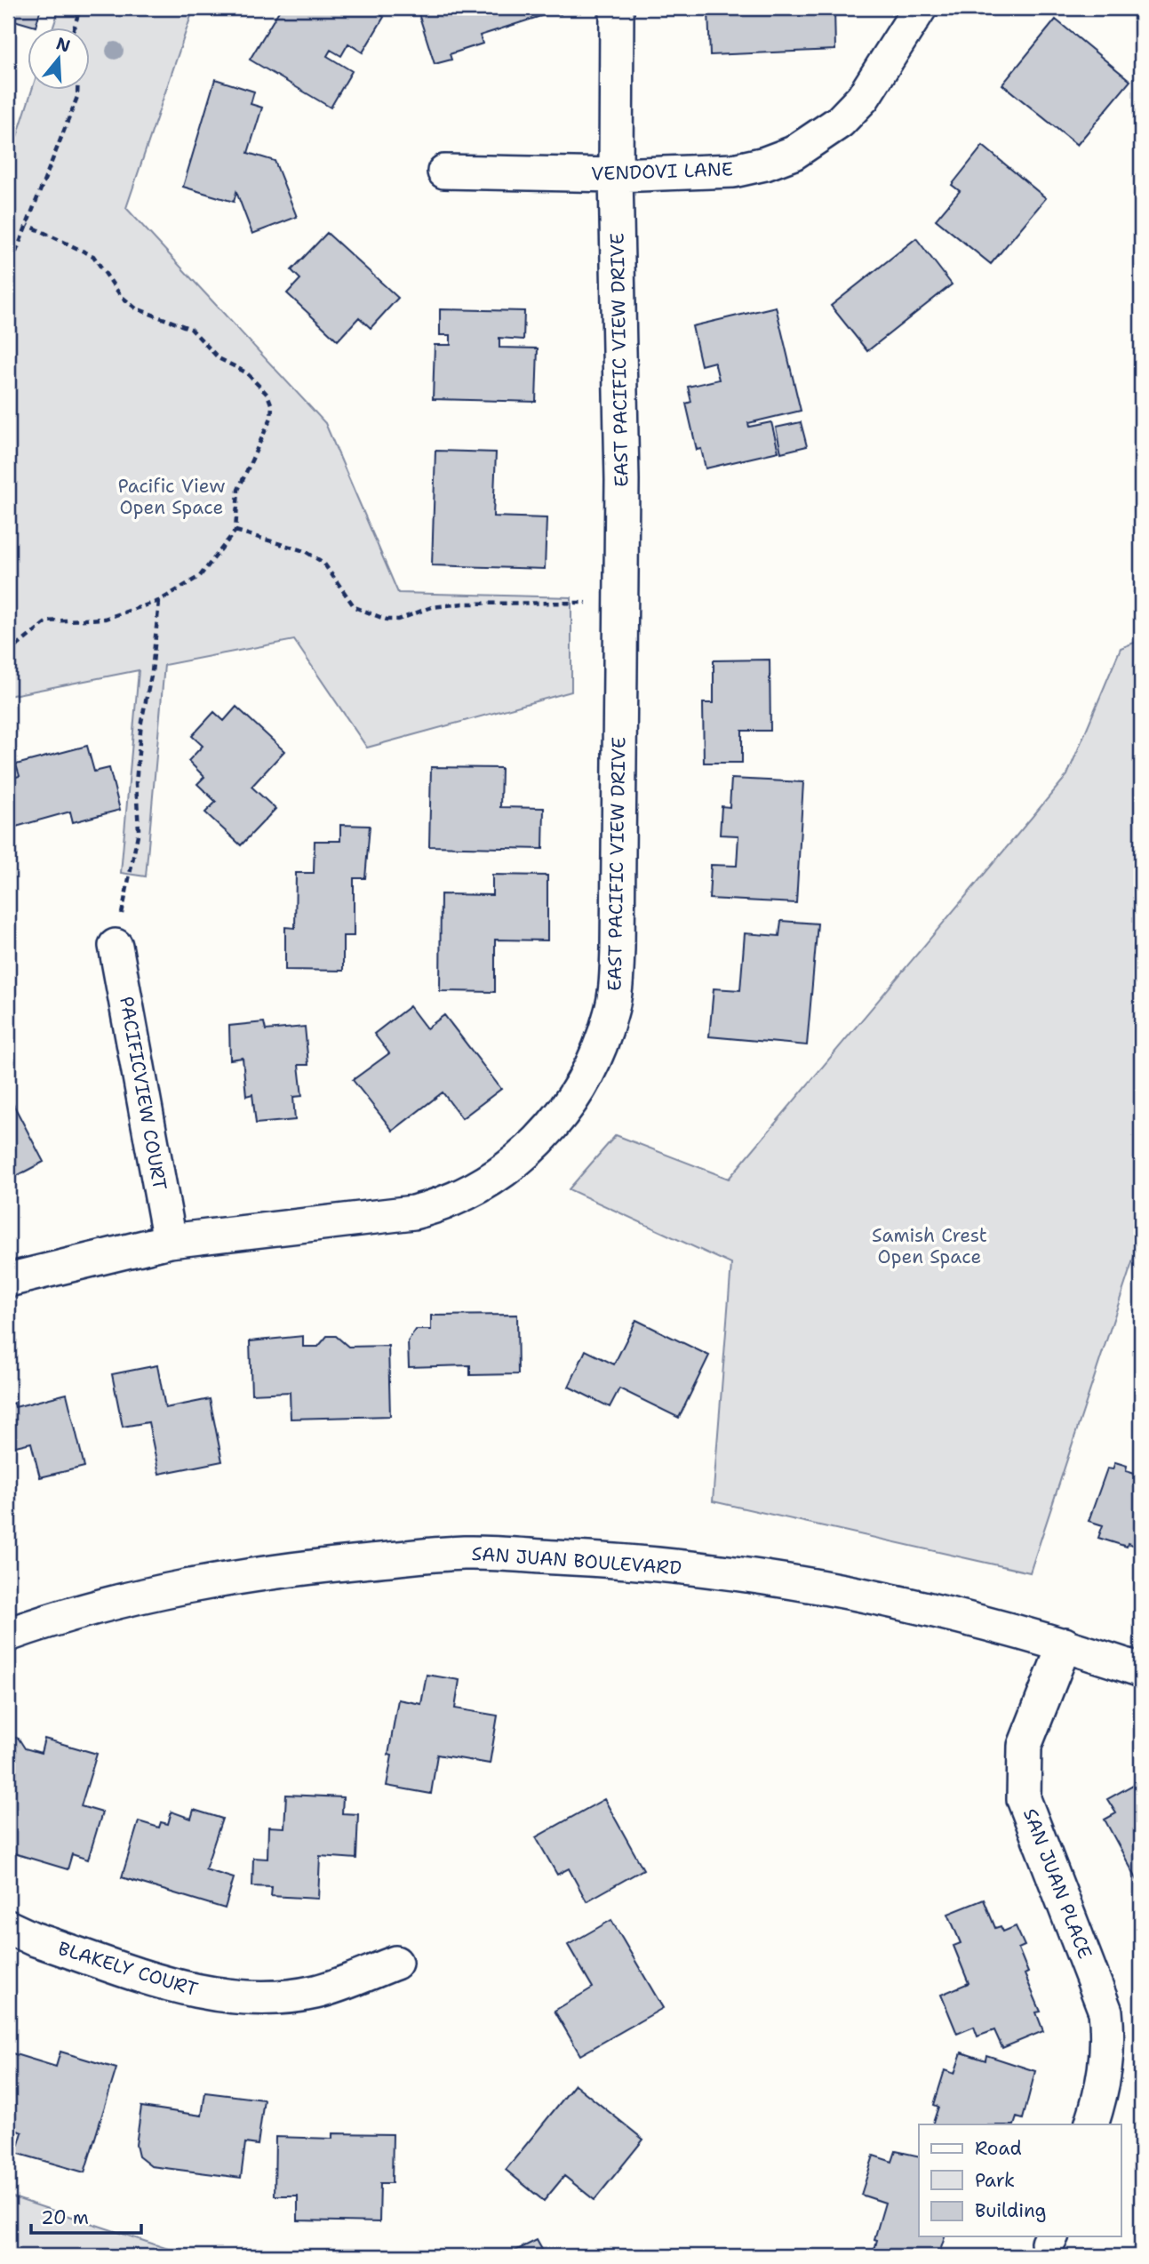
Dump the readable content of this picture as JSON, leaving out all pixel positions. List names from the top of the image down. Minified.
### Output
{"streets":{"street":["VENDOVI LANE","EAST PACIFIC VIEW DRIVE","PACIFICVIEW COURT","SAN JUAN BOULEVARD","SAN JUAN PLACE","BLAKELY COURT"]},"crossings":[["VENDOVI LANE","EAST PACIFIC VIEW DRIVE"],["EAST PACIFIC VIEW DRIVE","PACIFICVIEW COURT"],["SAN JUAN BOULEVARD","SAN JUAN PLACE"]],"parks":["Pacific View Open Space","Samish Crest Open Space"],"legend":["Road","Park","Building"],"scale_bar":"20 m","north":"top"}
